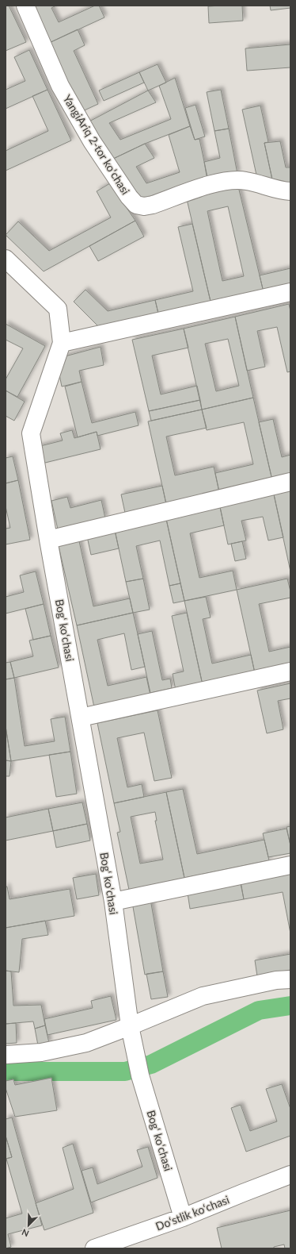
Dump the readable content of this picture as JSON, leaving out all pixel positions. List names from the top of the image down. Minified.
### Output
{"streets":{"street":["YangiАriq 2-tor koʼchasi","Bogʻ koʻchasi","Doʻstlik koʻchasi"]},"crossings":[["Bogʻ koʻchasi","Doʻstlik koʻchasi"]],"north":"bottom left"}
